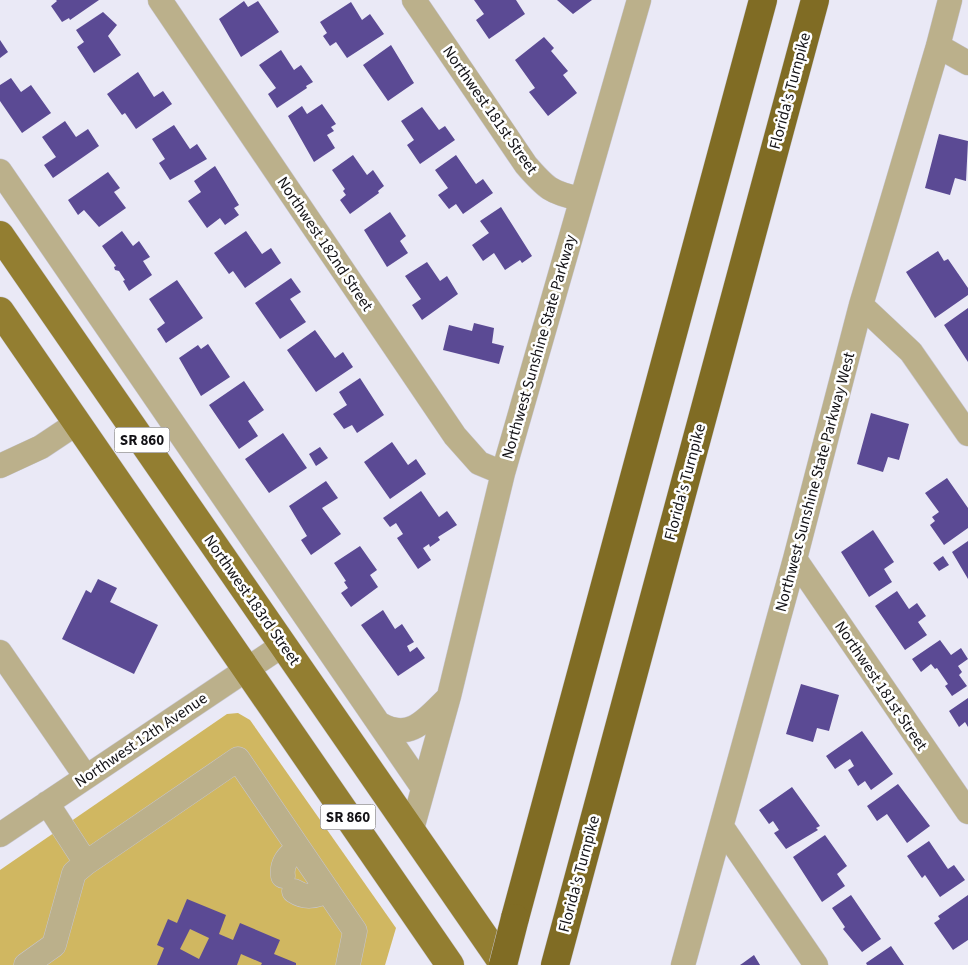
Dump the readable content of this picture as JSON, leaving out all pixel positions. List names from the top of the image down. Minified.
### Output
{"streets":{"highway":["Florida's Turnpike"],"main road":["SR 860","Northwest 183rd Street"],"street":["Northwest 181st Street","Northwest 182nd Street","Northwest Sunshine State Parkway","Northwest Sunshine State Parkway West","Northwest 12th Avenue"]},"crossings":[["Northwest 181st Street","Northwest Sunshine State Parkway"],["Northwest 181st Street","Northwest Sunshine State Parkway West"],["Northwest 182nd Street","Northwest Sunshine State Parkway"],["Northwest Sunshine State Parkway","Northwest 183rd Street"],["SR 860","Northwest 12th Avenue"],["Northwest 183rd Street","Northwest 12th Avenue"]]}
